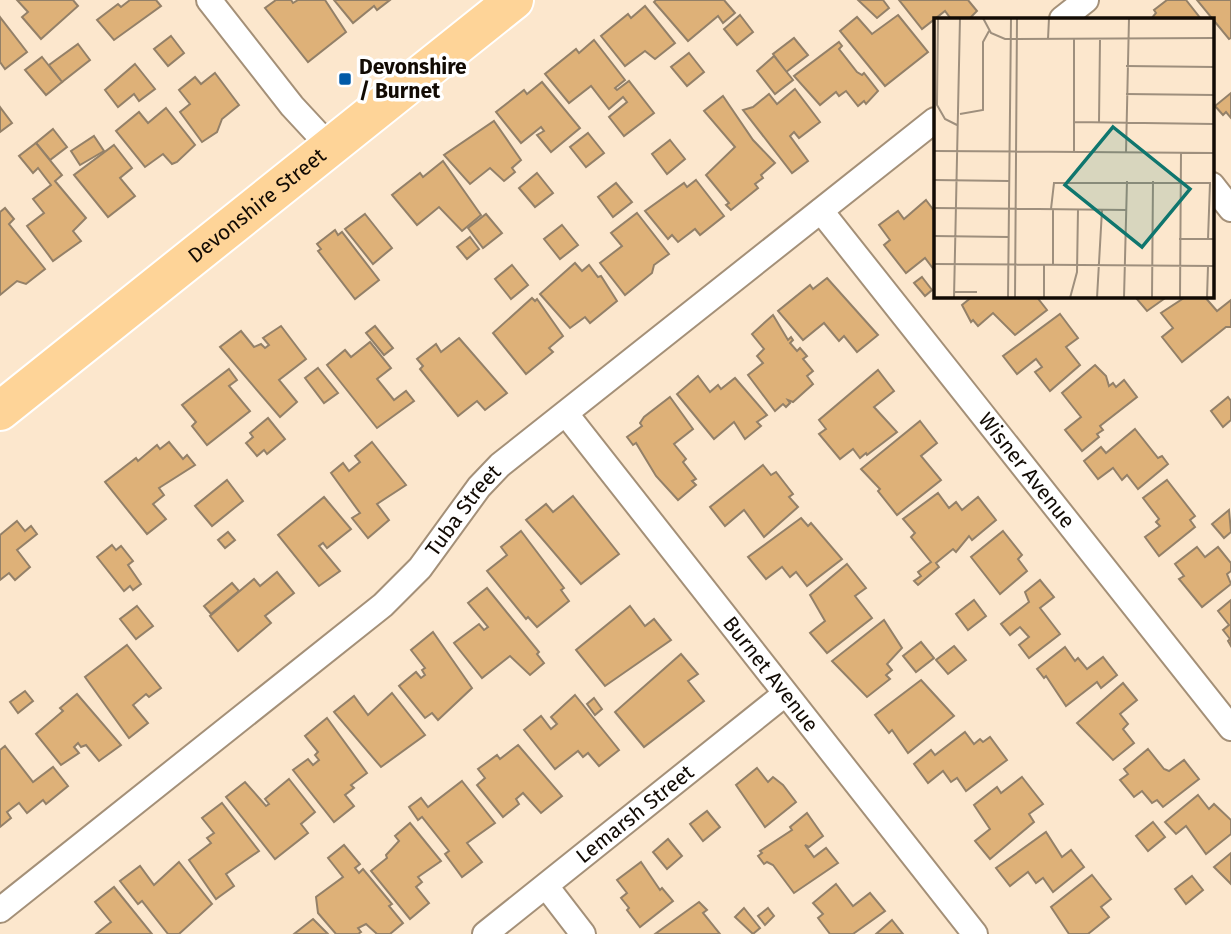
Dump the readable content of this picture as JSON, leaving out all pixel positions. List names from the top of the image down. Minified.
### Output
{"streets":{"main road":["Devonshire Street"],"street":["Wisner Avenue","Tuba Street","Burnet Avenue","Lemarsh Street"]},"crossings":[["Wisner Avenue","Tuba Street"],["Tuba Street","Burnet Avenue"],["Burnet Avenue","Lemarsh Street"]],"places":{"transit":["Devonshire / Burnet"]}}
